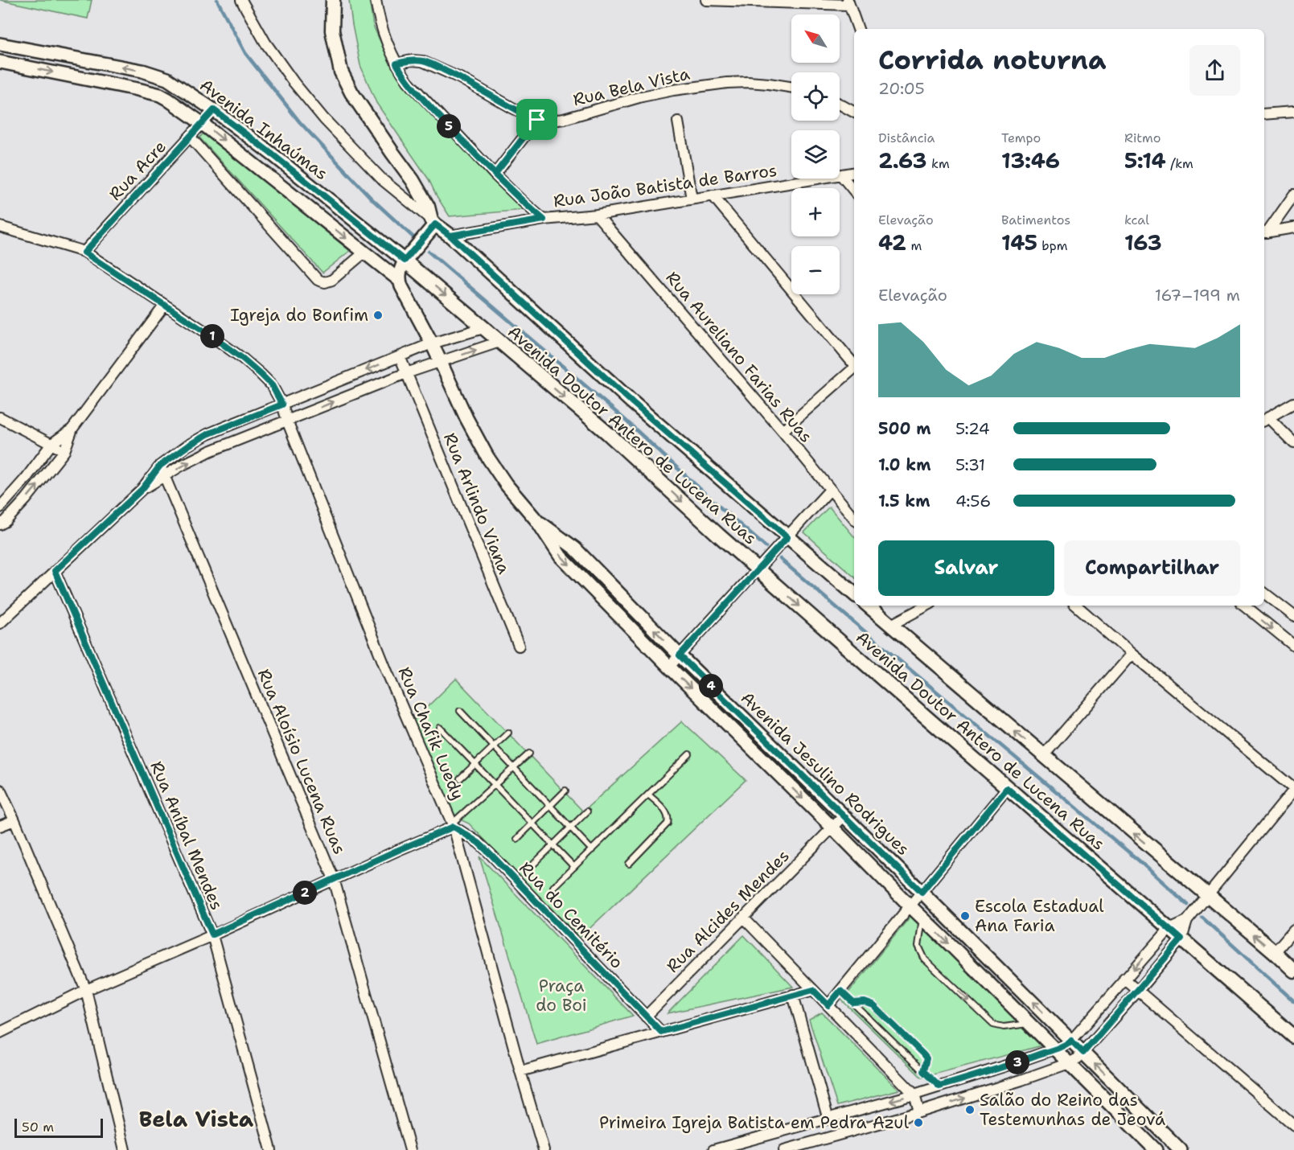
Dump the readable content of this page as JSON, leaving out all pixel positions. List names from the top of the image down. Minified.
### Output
{"streets":{"main road":["Avenida Doutor Antero de Lucena Ruas"],"street":["Rua Bela Vista","Avenida Inhaúmas","Rua Acre","Rua João Batista de Barros","Rua Aureliano Farias Ruas","Rua Arlindo Viana","Rua Chafik Luedy","Rua Aloísio Lucena Ruas","Avenida Jesulino Rodrigues","Rua Aníbal Mendes","Rua Alcides Mendes","Rua do Cemitério"]},"crossings":[["Avenida Inhaúmas","Rua Acre"],["Avenida Inhaúmas","Avenida Doutor Antero de Lucena Ruas"],["Avenida Inhaúmas","Avenida Jesulino Rodrigues"],["Rua Acre","Rua Chafik Luedy"],["Rua João Batista de Barros","Rua Aureliano Farias Ruas"],["Rua João Batista de Barros","Avenida Doutor Antero de Lucena Ruas"],["Rua Chafik Luedy","Rua do Cemitério"],["Avenida Jesulino Rodrigues","Rua Alcides Mendes"],["Rua Alcides Mendes","Rua do Cemitério"]],"districts":["Bela Vista"],"parks":["Praça do Boi"],"places":["Igreja do Bonfim","Escola Estadual Ana Faria","Salão do Reino das Testemunhas de Jeová","Primeira Igreja Batista em Pedra Azul"],"scale_bar":"50 m","north":"top left","page":{"map_buttons":["+","−"],"heading":["Corrida noturna","20:05"],"stats":[["Distância","2.63 km"],["Tempo","13:46"],["Ritmo","5:14 /km"],["Elevação","42 m"],["Batimentos","145 bpm"],["kcal","163"]],"pins":["5","1","4","2","3"],"chart":["Elevação","167–199 m"],"list":[{"name":"500 m","note":"5:24"},{"name":"1.0 km","note":"5:31"},{"name":"1.5 km","note":"4:56"}],"buttons":["Salvar","Compartilhar"],"scale":"50 m"}}
